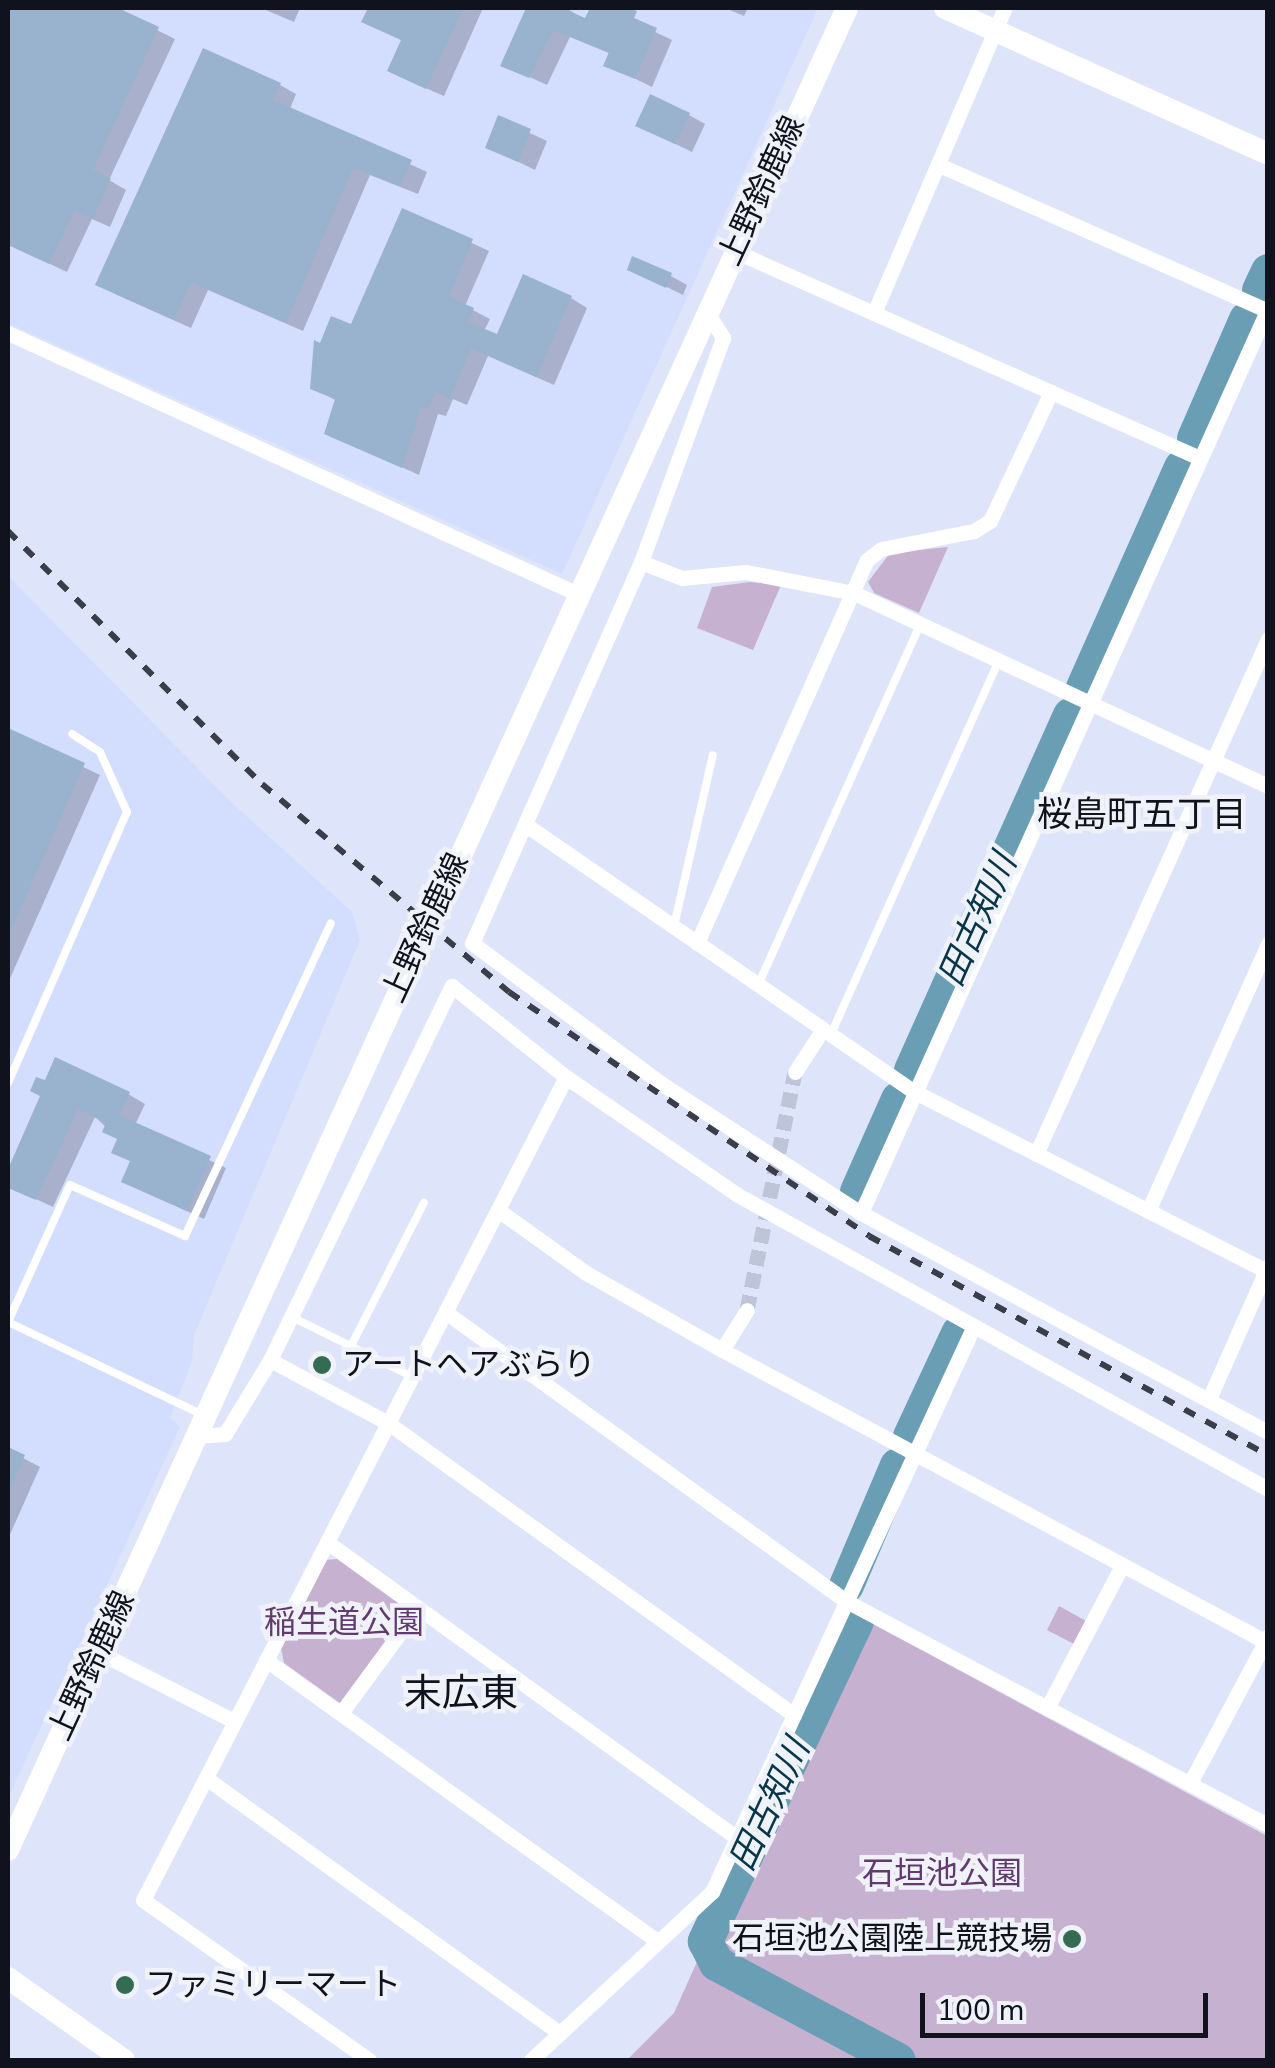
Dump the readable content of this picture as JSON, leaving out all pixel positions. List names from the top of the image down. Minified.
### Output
{"streets":{"main road":["上野鈴鹿線"]},"districts":["桜島町五丁目","末広東"],"water":["田古知川"],"parks":["稲生道公園","石垣池公園"],"places":["アートヘアぶらり","石垣池公園陸上競技場","ファミリーマート"],"scale_bar":"100 m"}
